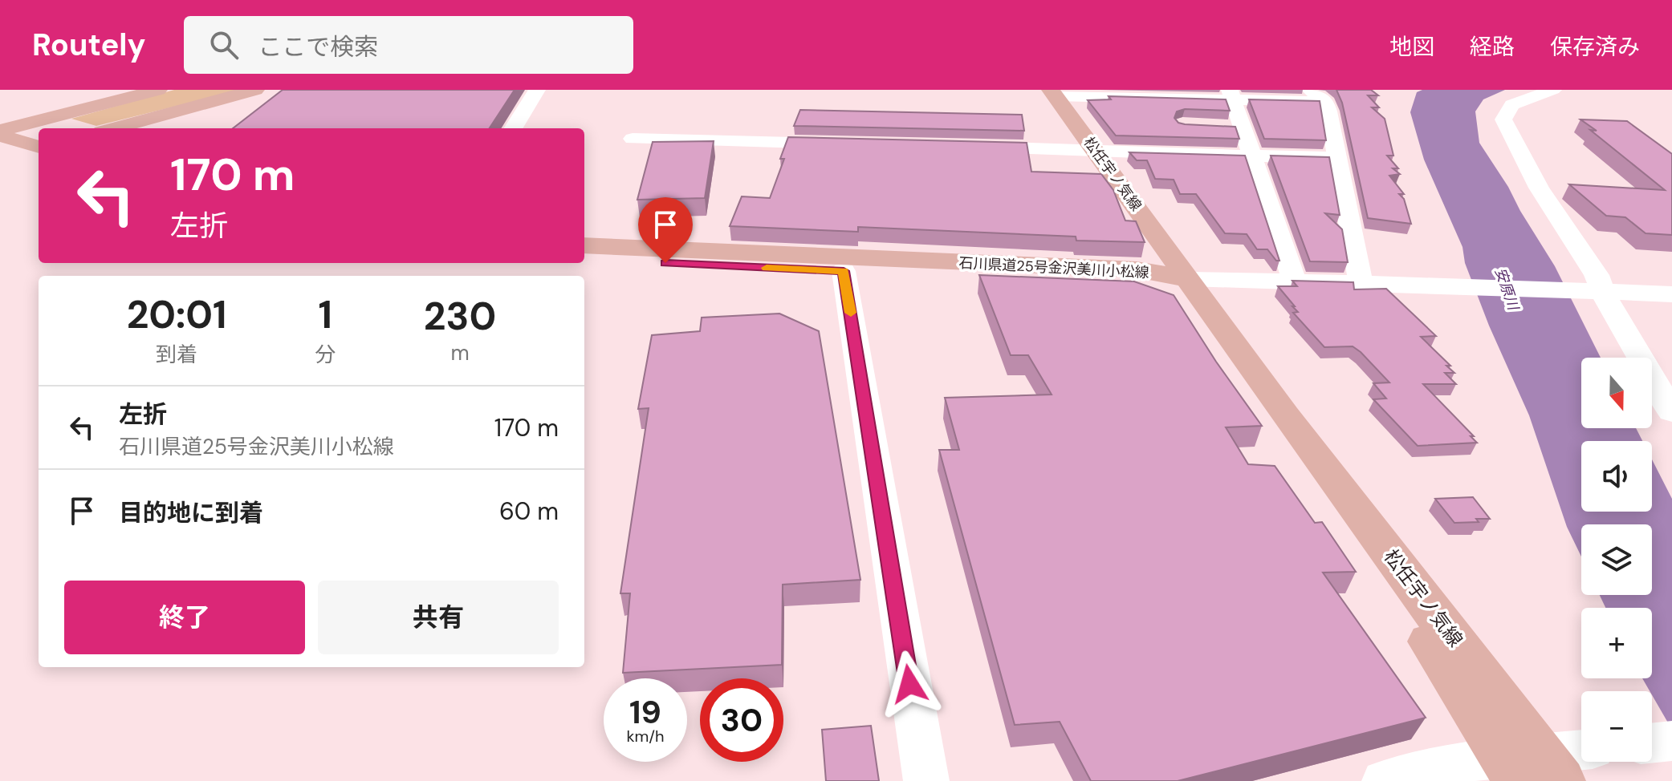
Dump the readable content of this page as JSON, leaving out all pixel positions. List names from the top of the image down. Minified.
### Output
{"streets":{"main road":["松任宇ノ気線","石川県道25号金沢美川小松線"]},"crossings":[["松任宇ノ気線","石川県道25号金沢美川小松線"]],"water":["安原川"],"north":"bottom","page":{"header":"Routely","search":"ここで検索","nav":["地図","経路","保存済み"],"turn":["170 m","左折"],"eta":["20:01","到着","1","分","230","m"],"map_buttons":["+","−"],"list":[{"name":"左折","note":"石川県道25号金沢美川小松線","value":"170 m"},{"name":"目的地に到着","value":"60 m"}],"buttons":["終了","共有"],"speed":"19 km/h","limit":"30"}}
